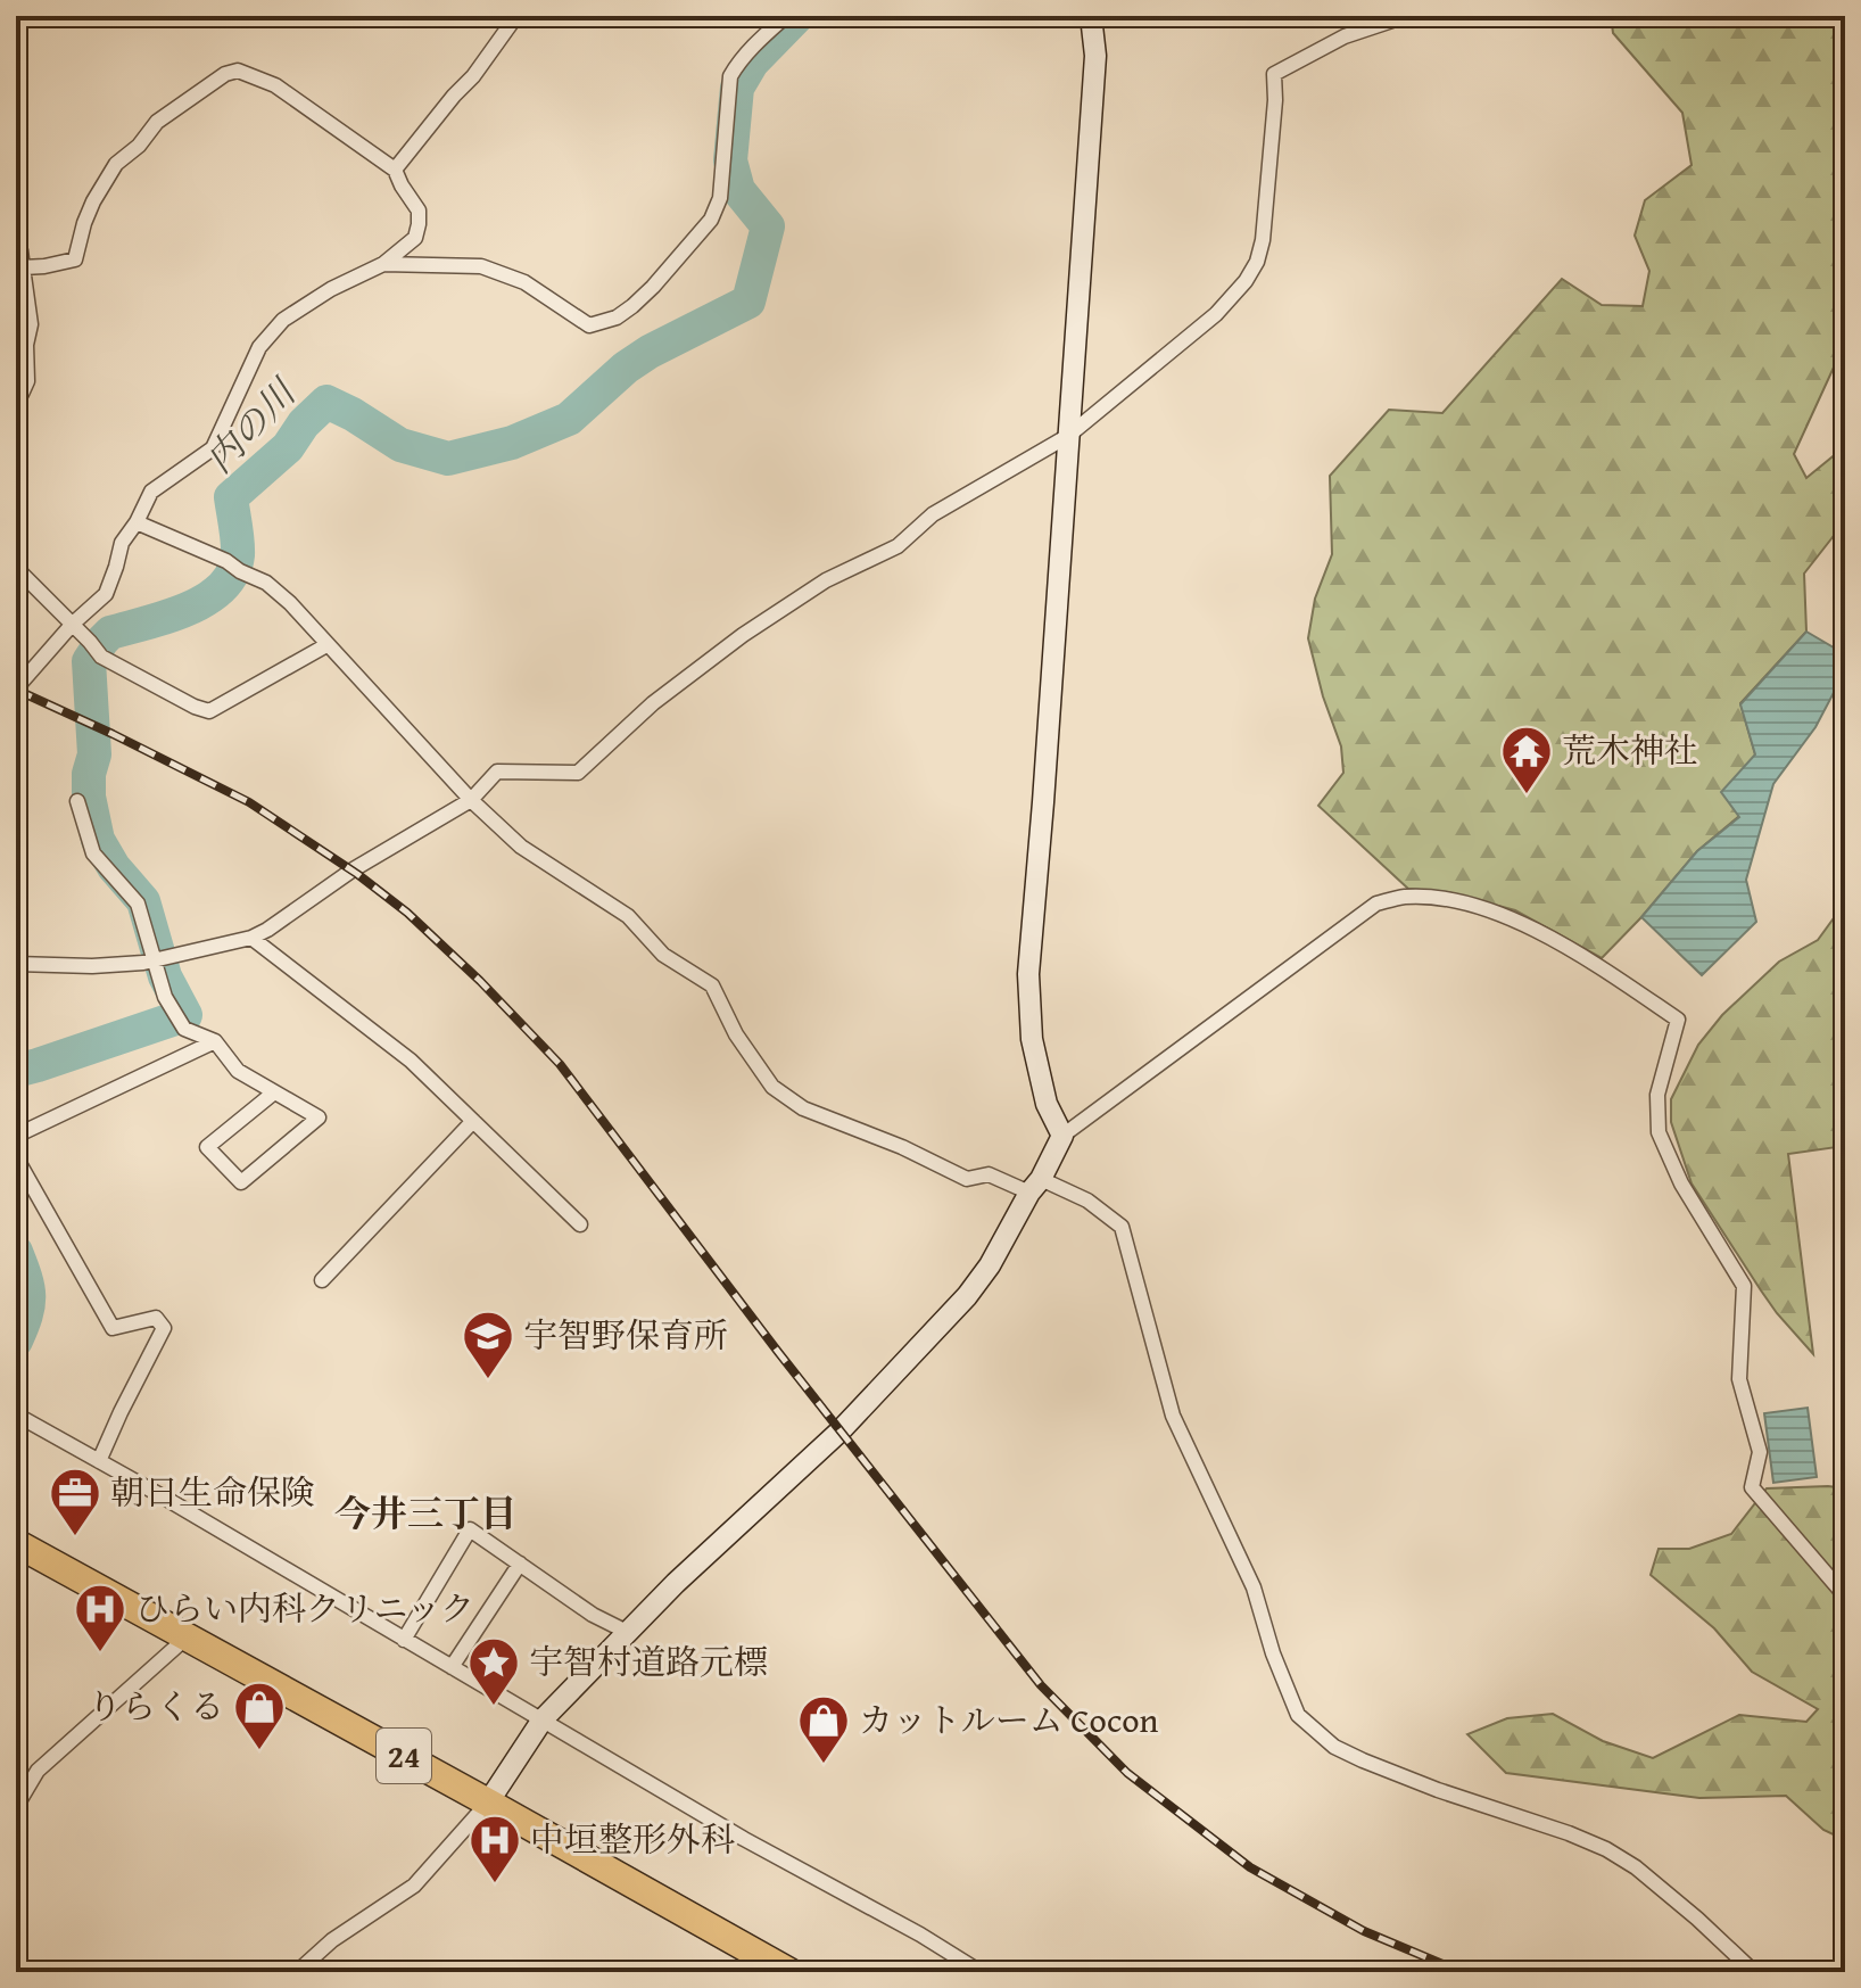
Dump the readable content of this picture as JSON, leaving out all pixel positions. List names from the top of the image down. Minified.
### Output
{"streets":{"highway":["24"]},"districts":["今井三丁目"],"water":["内の川"],"places":{"temple":["荒木神社"],"school or university":["宇智野保育所"],"office":["朝日生命保険"],"hospital":["ひらい内科クリニック","中垣整形外科"],"place":["宇智村道路元標"],"shop":["りらくる","カットルーム Cocon"]}}
